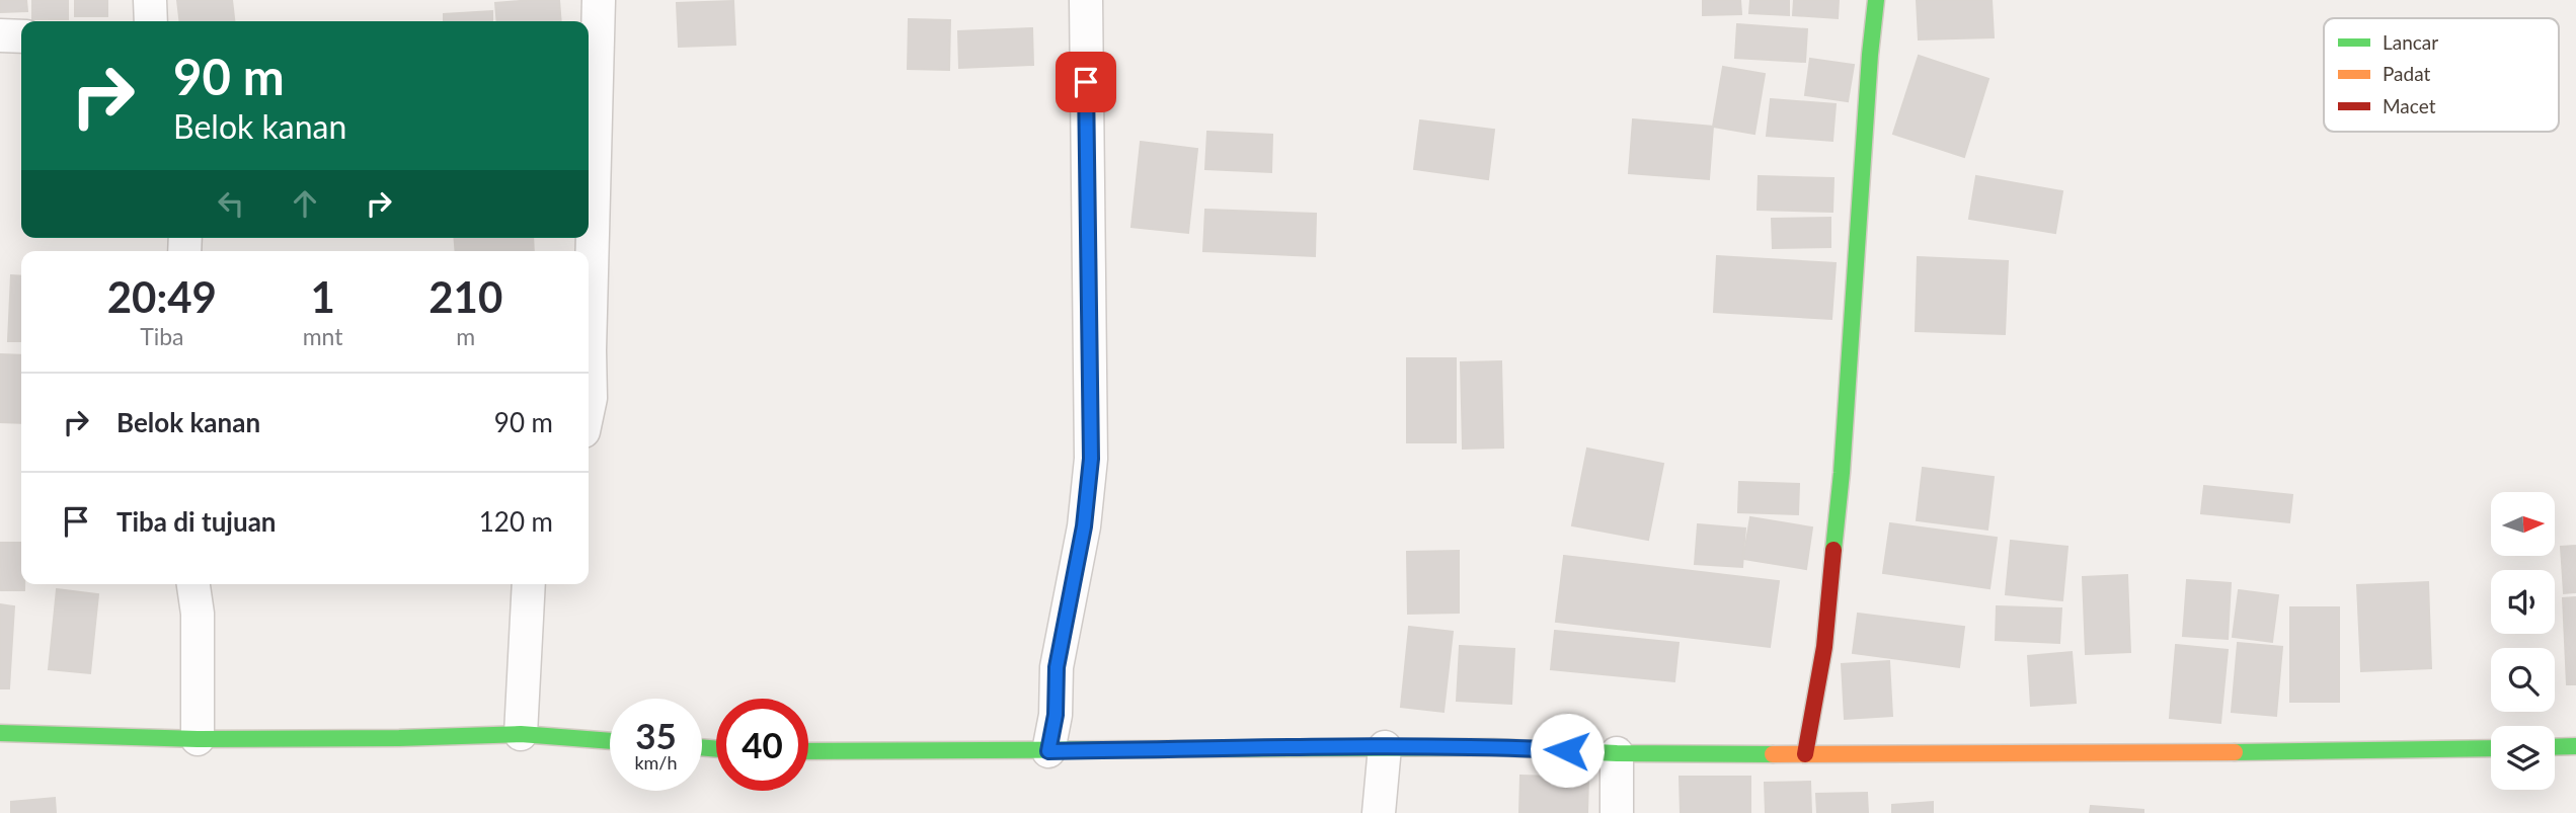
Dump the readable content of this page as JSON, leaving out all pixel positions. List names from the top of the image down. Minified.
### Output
{"legend":["Lancar","Padat","Macet"],"north":"right","page":{"turn":["90 m","Belok kanan"],"eta":["20:49","Tiba","1","mnt","210","m"],"list":[{"name":"Belok kanan","value":"90 m"},{"name":"Tiba di tujuan","value":"120 m"}],"speed":"35 km/h","limit":"40"}}
